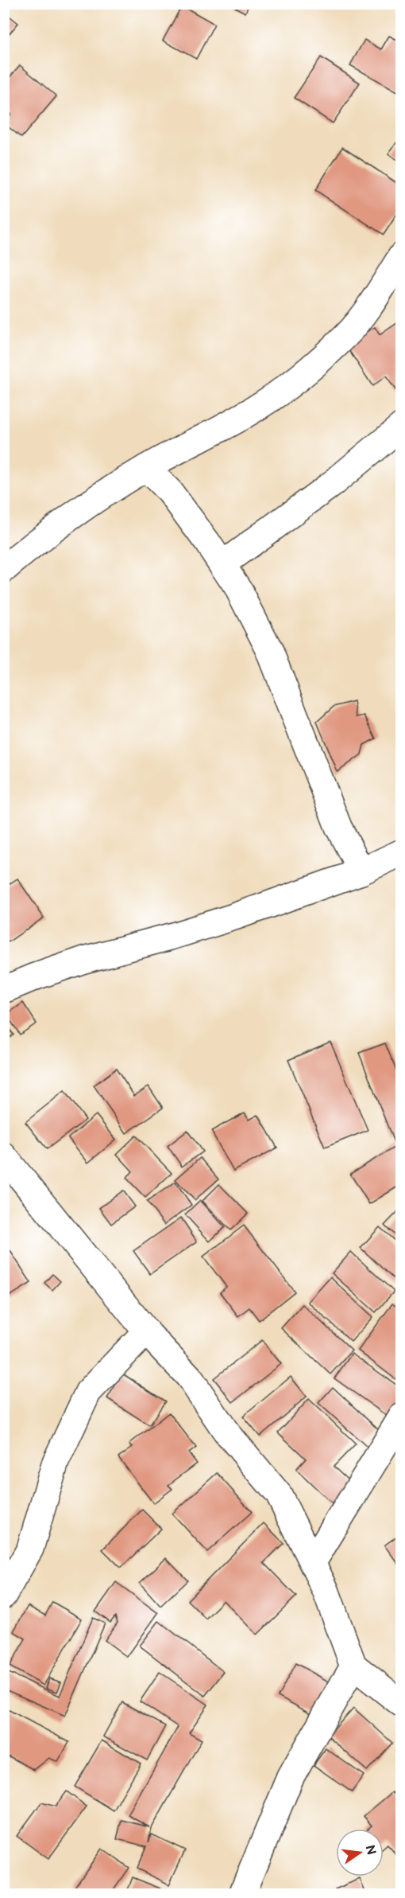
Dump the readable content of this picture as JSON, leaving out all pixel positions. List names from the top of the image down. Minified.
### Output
{"north":"right"}
